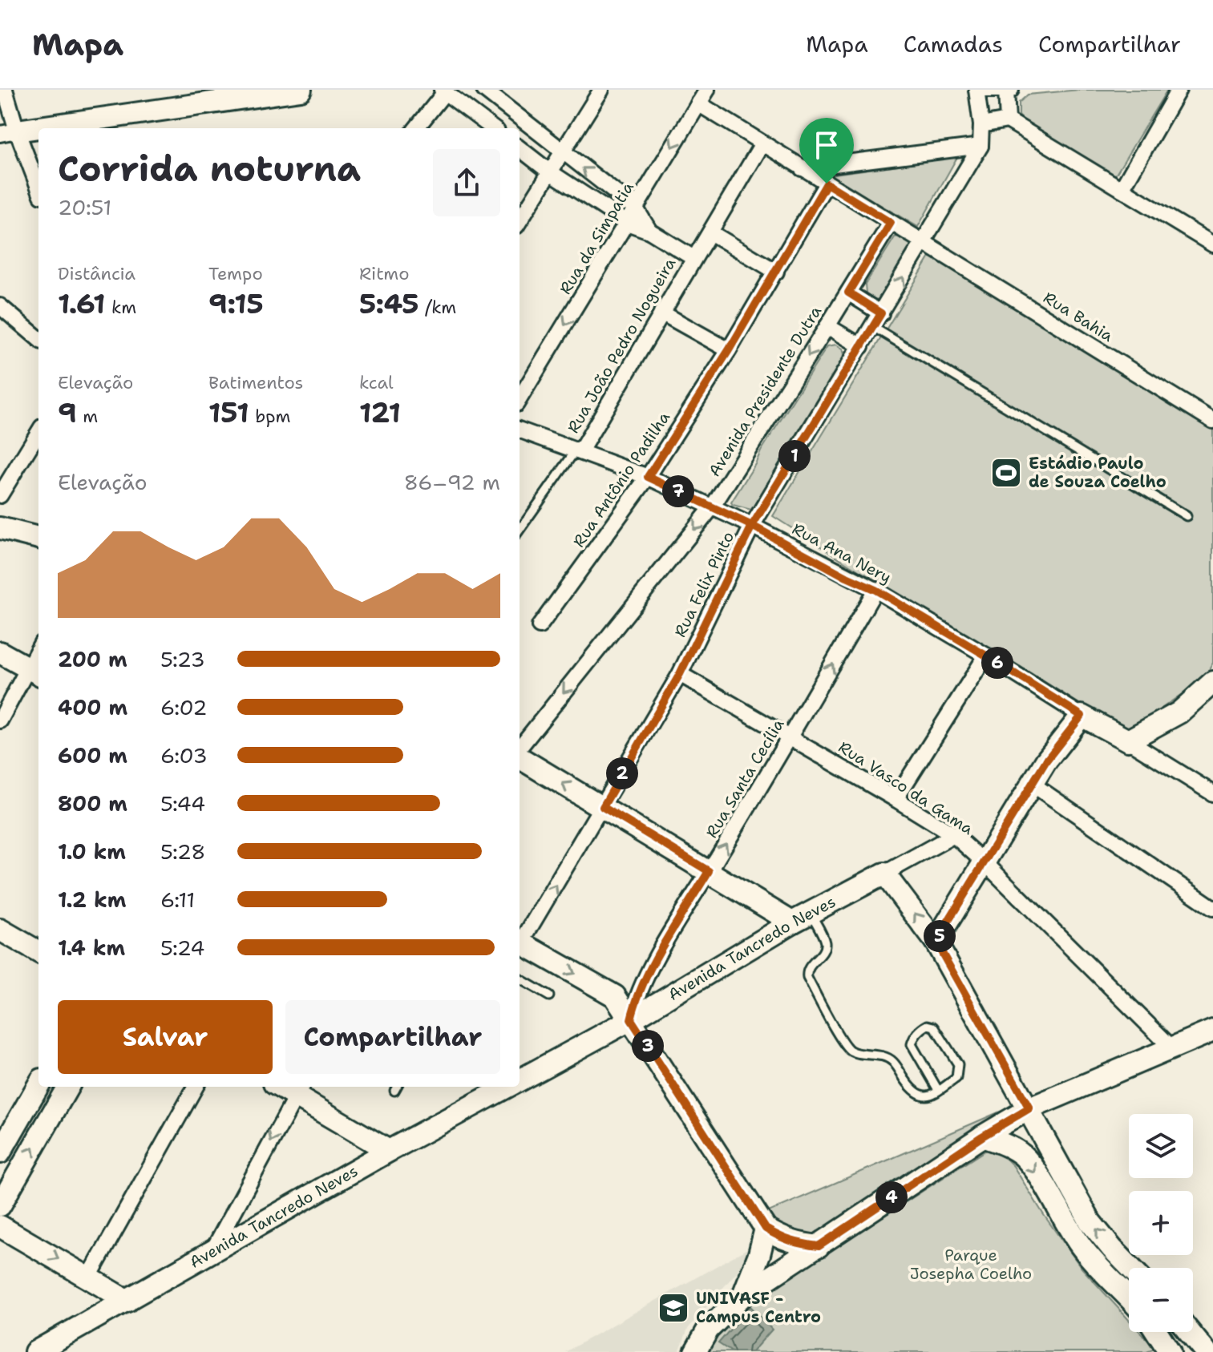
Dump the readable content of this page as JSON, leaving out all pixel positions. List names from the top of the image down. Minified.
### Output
{"streets":{"main road":["Avenida Tancredo Neves"],"street":["Rua da Simpatia","Rua Bahia","Rua João Pedro Nogueira","Avenida Presidente Dutra","Rua Antônio Padilha","Rua Ana Nery","Rua Felix Pinto","Rua Santa Cecília","Rua Vasco da Gama"]},"crossings":[["Rua da Simpatia","Rua Bahia"],["Rua da Simpatia","Rua João Pedro Nogueira"],["Rua Bahia","Rua João Pedro Nogueira"],["Rua Bahia","Avenida Presidente Dutra"],["Rua Bahia","Rua Antônio Padilha"],["Rua Bahia","Rua Felix Pinto"],["Rua João Pedro Nogueira","Rua Ana Nery"],["Avenida Presidente Dutra","Rua Ana Nery"],["Rua Antônio Padilha","Rua Ana Nery"],["Rua Ana Nery","Rua Felix Pinto"],["Rua Ana Nery","Rua Santa Cecília"],["Rua Felix Pinto","Rua Vasco da Gama"],["Rua Santa Cecília","Rua Vasco da Gama"],["Rua Santa Cecília","Avenida Tancredo Neves"],["Rua Vasco da Gama","Avenida Tancredo Neves"]],"one_way":["Avenida Presidente Dutra"],"parks":["Parque Josepha Coelho"],"places":{"sports":["Estádio Paulo de Souza Coelho"],"school or university":["UNIVASF - Campus Centro"]},"page":{"header":"Mapa","nav":["Mapa","Camadas","Compartilhar"],"heading":["Corrida noturna","20:51"],"stats":[["Distância","1.61 km"],["Tempo","9:15"],["Ritmo","5:45 /km"],["Elevação","9 m"],["Batimentos","151 bpm"],["kcal","121"]],"pins":["1","7","6","2","5","3","4"],"chart":["Elevação","86–92 m"],"list":[{"name":"200 m","note":"5:23"},{"name":"400 m","note":"6:02"},{"name":"600 m","note":"6:03"},{"name":"800 m","note":"5:44"},{"name":"1.0 km","note":"5:28"},{"name":"1.2 km","note":"6:11"},{"name":"1.4 km","note":"5:24"}],"buttons":["Salvar","Compartilhar"],"map_buttons":["+","−"]}}
